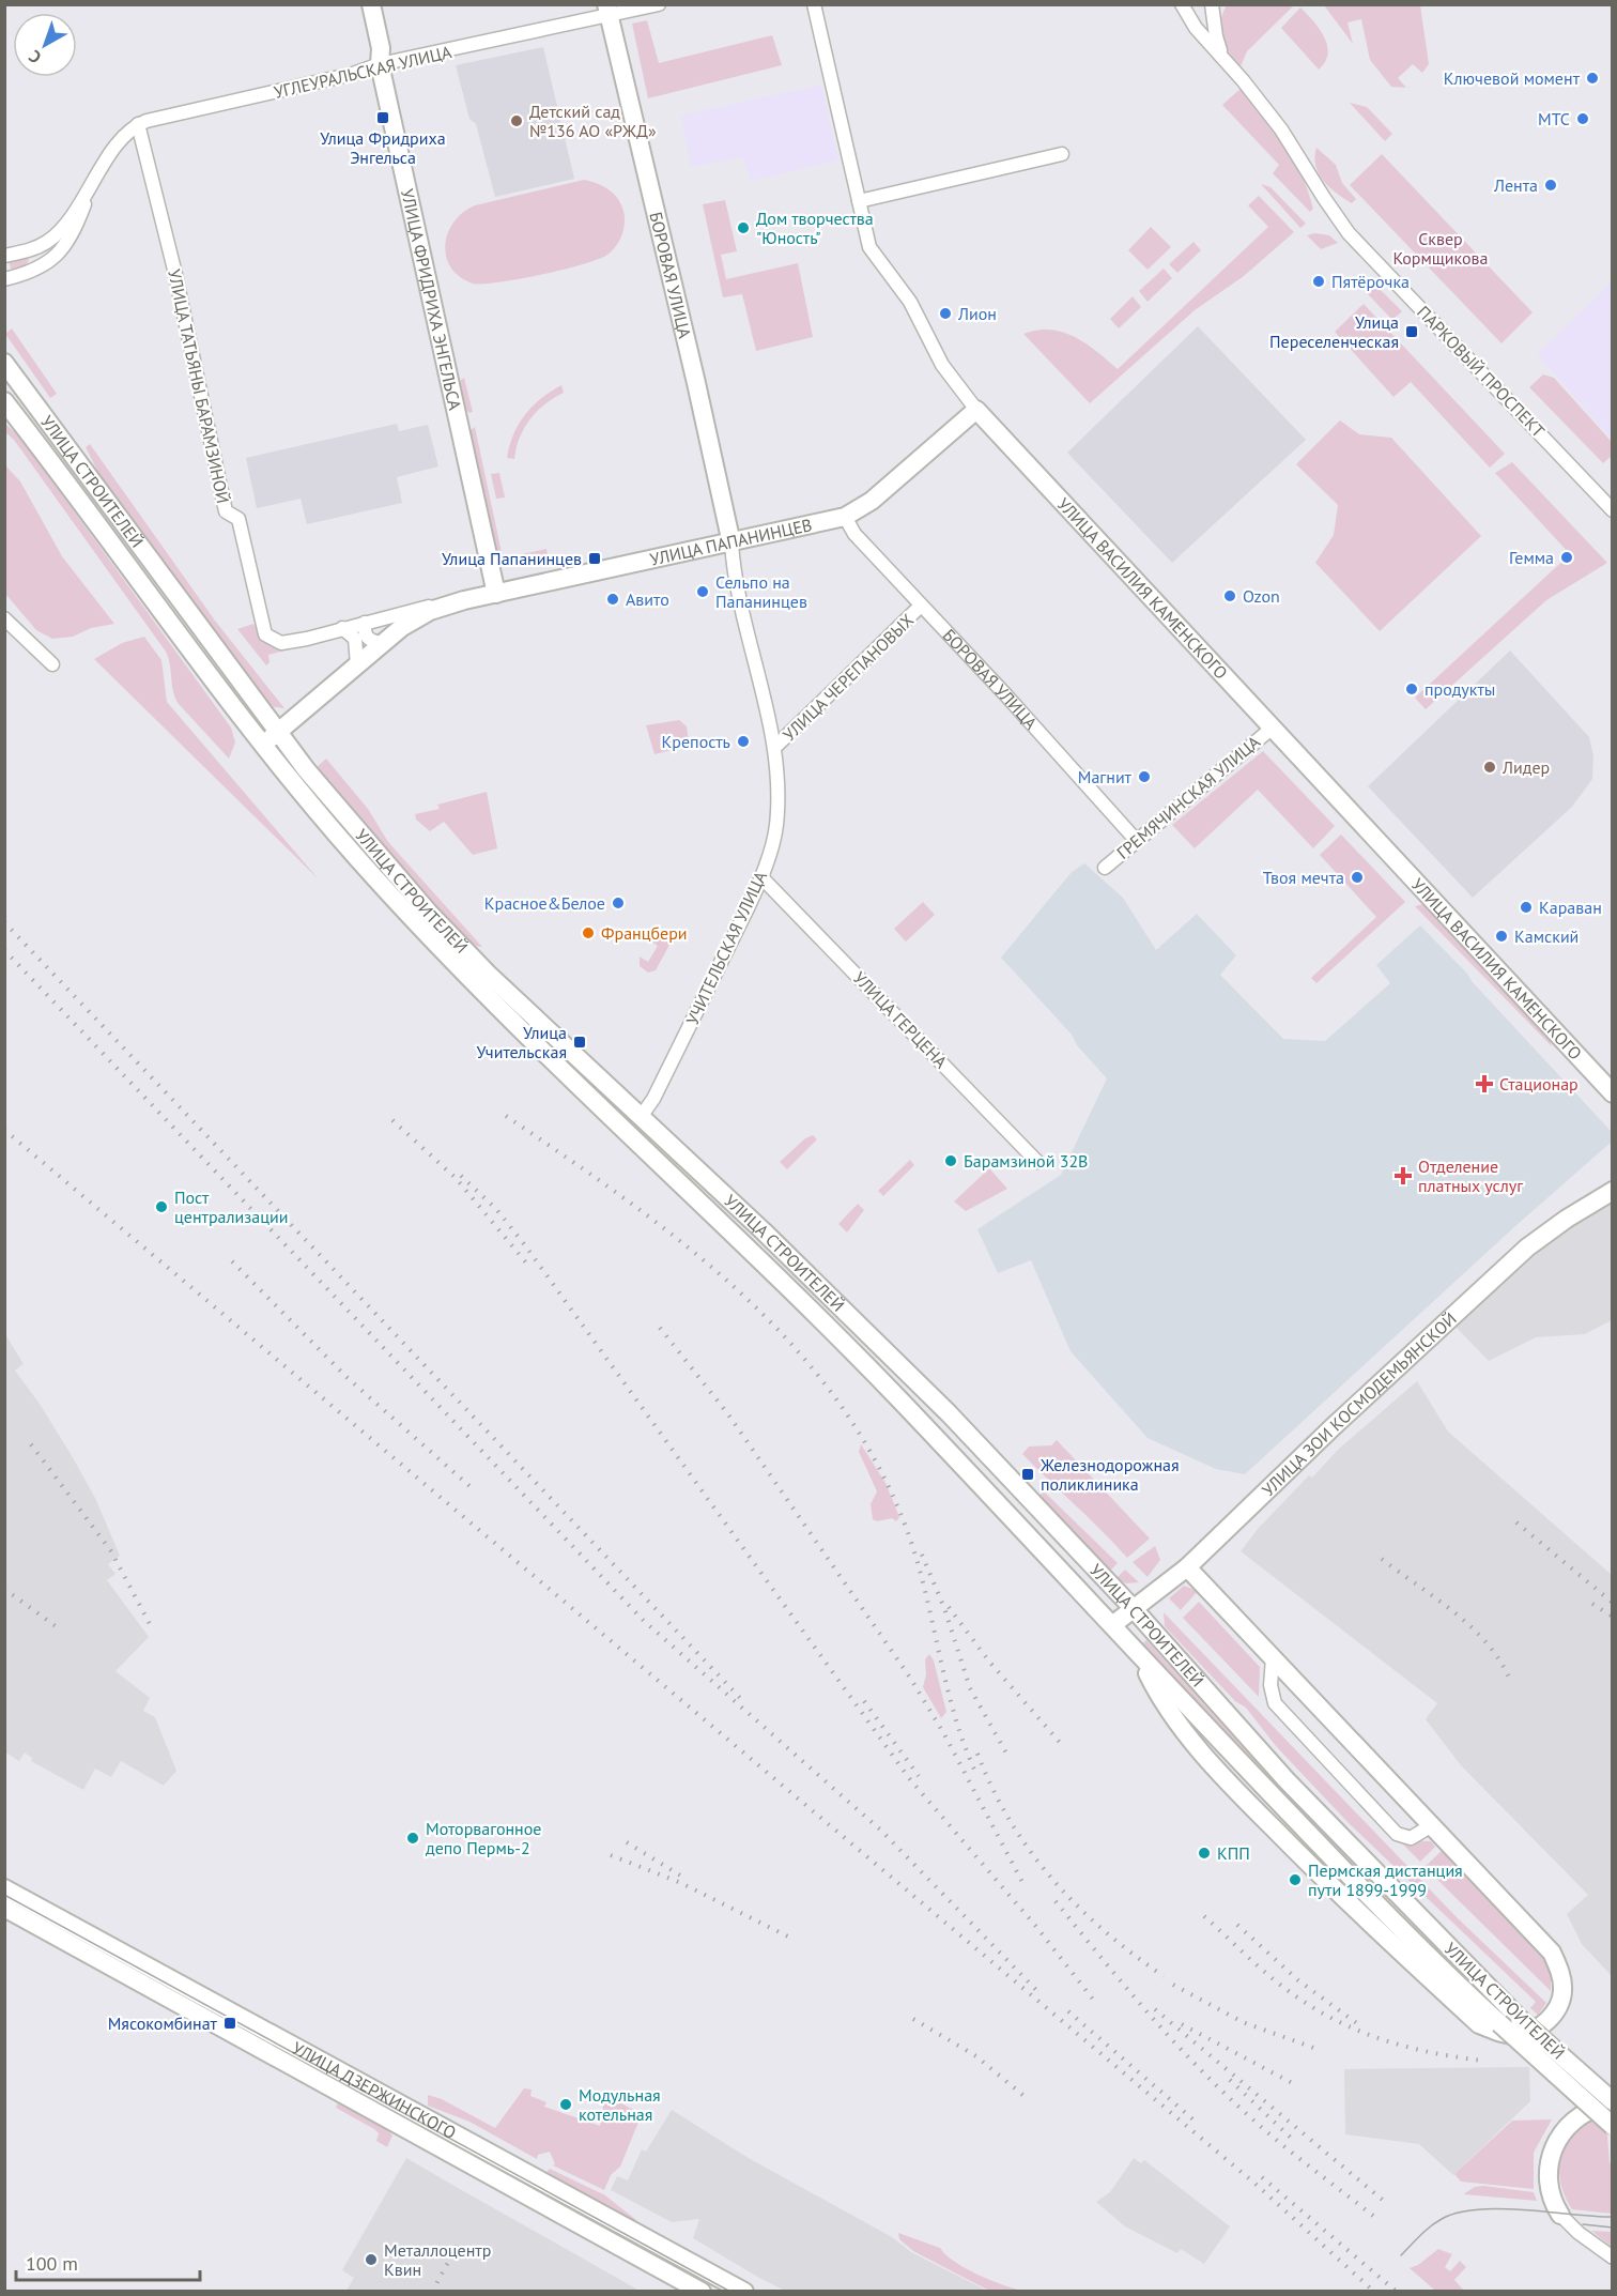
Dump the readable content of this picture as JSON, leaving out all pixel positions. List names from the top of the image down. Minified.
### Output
{"streets":{"main road":["БОРОВАЯ УЛИЦА","УЛИЦА ФРИДРИХА ЭНГЕЛЬСА","УЛИЦА СТРОИТЕЛЕЙ","УЛИЦА ПАПАНИНЦЕВ","УЛИЦА ВАСИЛИЯ КАМЕНСКОГО","УЛИЦА ЗОИ КОСМОДЕМЬЯНСКОЙ","УЛИЦА ДЗЕРЖИНСКОГО"],"street":["УГЛЕУРАЛЬСКАЯ УЛИЦА","ПАРКОВЫЙ ПРОСПЕКТ","УЛИЦА ТАТЬЯНЫ БАРАМЗИНОЙ","УЛИЦА ЧЕРЕПАНОВЫХ","ГРЕМЯЧИНСКАЯ УЛИЦА","УЧИТЕЛЬСКАЯ УЛИЦА","УЛИЦА ГЕРЦЕНА"]},"crossings":[["УГЛЕУРАЛЬСКАЯ УЛИЦА","БОРОВАЯ УЛИЦА"],["УГЛЕУРАЛЬСКАЯ УЛИЦА","УЛИЦА ФРИДРИХА ЭНГЕЛЬСА"],["УГЛЕУРАЛЬСКАЯ УЛИЦА","УЛИЦА ТАТЬЯНЫ БАРАМЗИНОЙ"],["БОРОВАЯ УЛИЦА","УЛИЦА ПАПАНИНЦЕВ"],["БОРОВАЯ УЛИЦА","УЛИЦА ЧЕРЕПАНОВЫХ"],["БОРОВАЯ УЛИЦА","ГРЕМЯЧИНСКАЯ УЛИЦА"],["БОРОВАЯ УЛИЦА","УЧИТЕЛЬСКАЯ УЛИЦА"],["УЛИЦА ФРИДРИХА ЭНГЕЛЬСА","УЛИЦА ПАПАНИНЦЕВ"],["УЛИЦА ТАТЬЯНЫ БАРАМЗИНОЙ","УЛИЦА ПАПАНИНЦЕВ"],["УЛИЦА СТРОИТЕЛЕЙ","УЛИЦА ПАПАНИНЦЕВ"],["УЛИЦА СТРОИТЕЛЕЙ","УЧИТЕЛЬСКАЯ УЛИЦА"],["УЛИЦА СТРОИТЕЛЕЙ","УЛИЦА ЗОИ КОСМОДЕМЬЯНСКОЙ"],["УЛИЦА ПАПАНИНЦЕВ","УЛИЦА ВАСИЛИЯ КАМЕНСКОГО"],["УЛИЦА ПАПАНИНЦЕВ","УЧИТЕЛЬСКАЯ УЛИЦА"],["УЛИЦА ВАСИЛИЯ КАМЕНСКОГО","ГРЕМЯЧИНСКАЯ УЛИЦА"],["УЛИЦА ЧЕРЕПАНОВЫХ","УЧИТЕЛЬСКАЯ УЛИЦА"],["УЧИТЕЛЬСКАЯ УЛИЦА","УЛИЦА ГЕРЦЕНА"]],"parks":["Сквер Кормщикова"],"places":{"other":["Ключевой момент","МТС","Детский сад №136 АО «РЖД»","Лента","Дом творчества \"Юность\"","Пятёрочка","Лион","Гемма","Сельпо на Папанинцев","Ozon","Авито","продукты","Крепость","Лидер","Магнит","Твоя мечта","Красное&Белое","Караван","Францбери","Камский","Барамзиной 32В","Пост централизации","Моторвагонное депо Пермь-2","КПП","Пермская дистанция пути 1899-1999","Модульная котельная","Металлоцентр Квин"],"transit":["Улица Фридриха Энгельса","Улица Переселенческая","Улица Папанинцев","Улица Учительская","Железнодорожная поликлиника","Мясокомбинат"],"health":["Стационар","Отделение платных услуг"]},"scale_bar":"100 m","north":"bottom left"}
